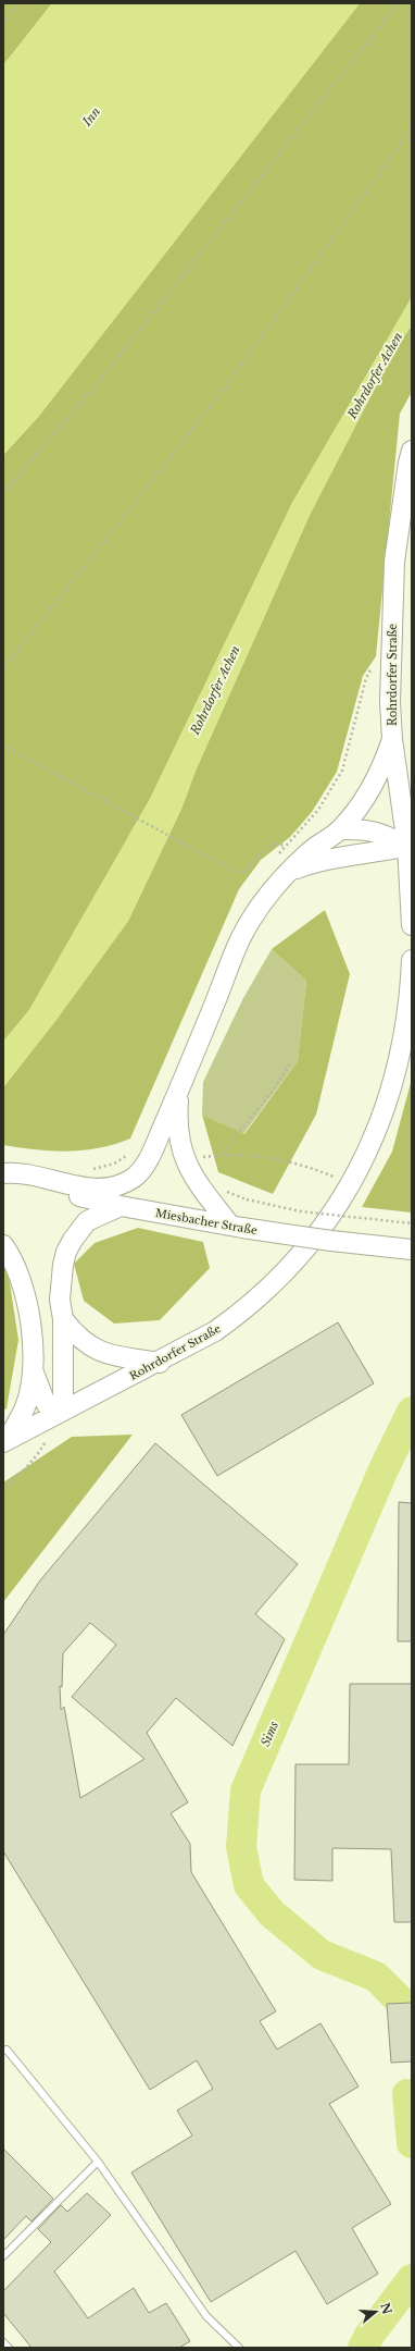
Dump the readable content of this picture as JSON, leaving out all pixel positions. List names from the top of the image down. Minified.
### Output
{"streets":{"main road":["Rohrdorfer Straße","Miesbacher Straße"]},"water":["Inn","Rohrdorfer Achen","Sims"],"north":"right"}
